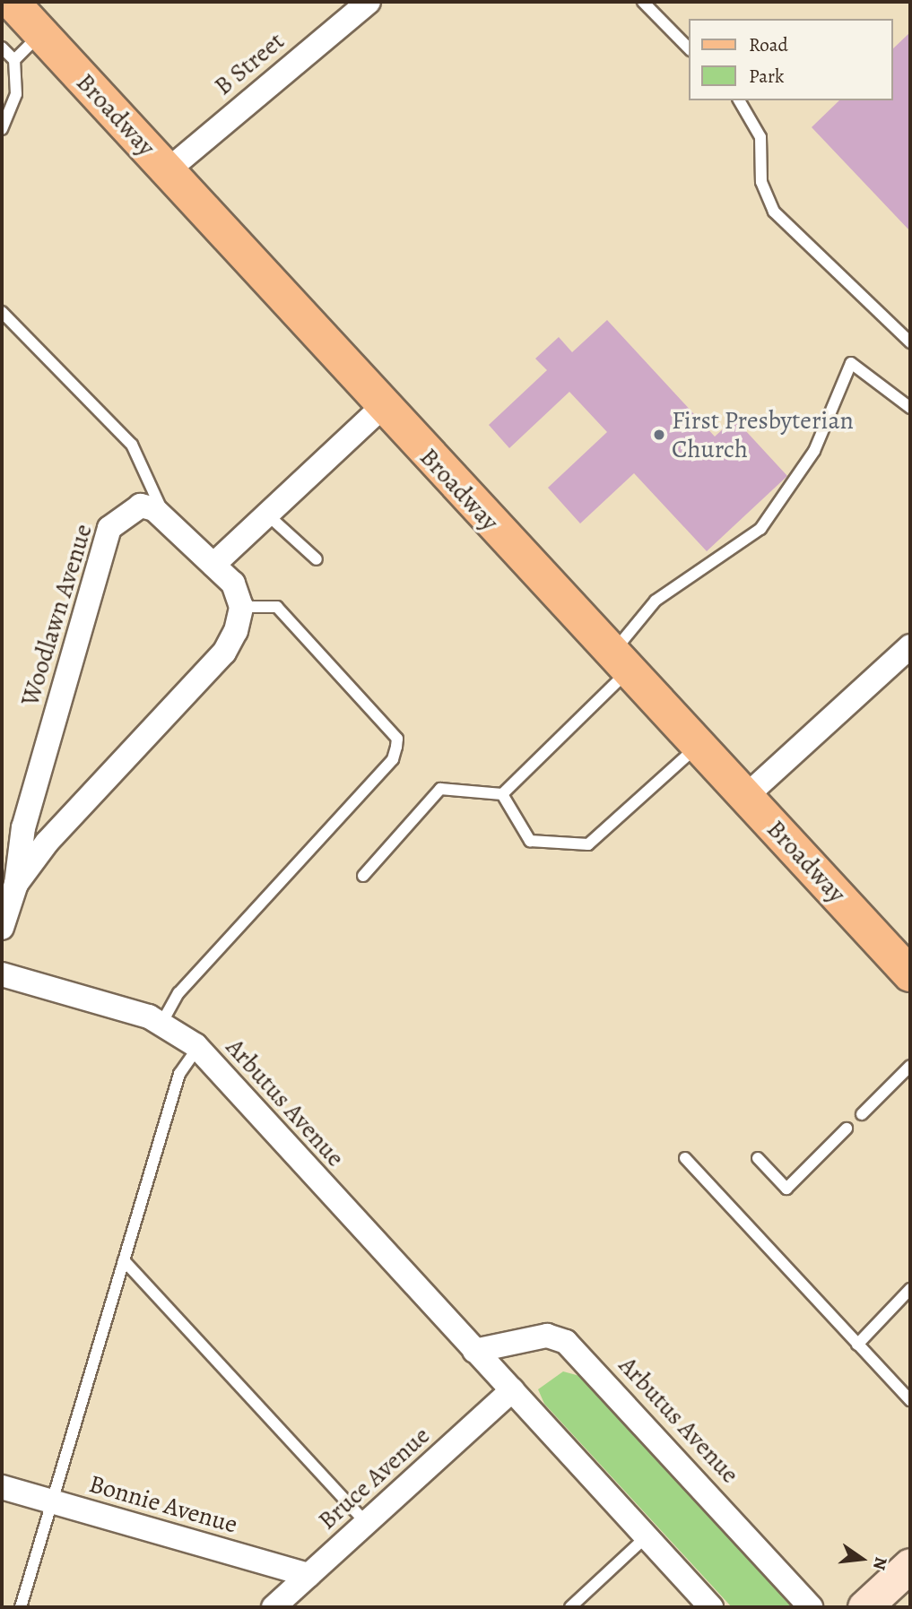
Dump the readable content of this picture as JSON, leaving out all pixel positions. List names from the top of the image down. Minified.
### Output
{"streets":{"main road":["Broadway"],"street":["B Street","Woodlawn Avenue","Arbutus Avenue","Bruce Avenue","Bonnie Avenue"]},"crossings":[["B Street","Broadway"],["Arbutus Avenue","Bruce Avenue"],["Bruce Avenue","Bonnie Avenue"]],"places":["First Presbyterian Church"],"legend":["Road","Park"],"north":"right"}
